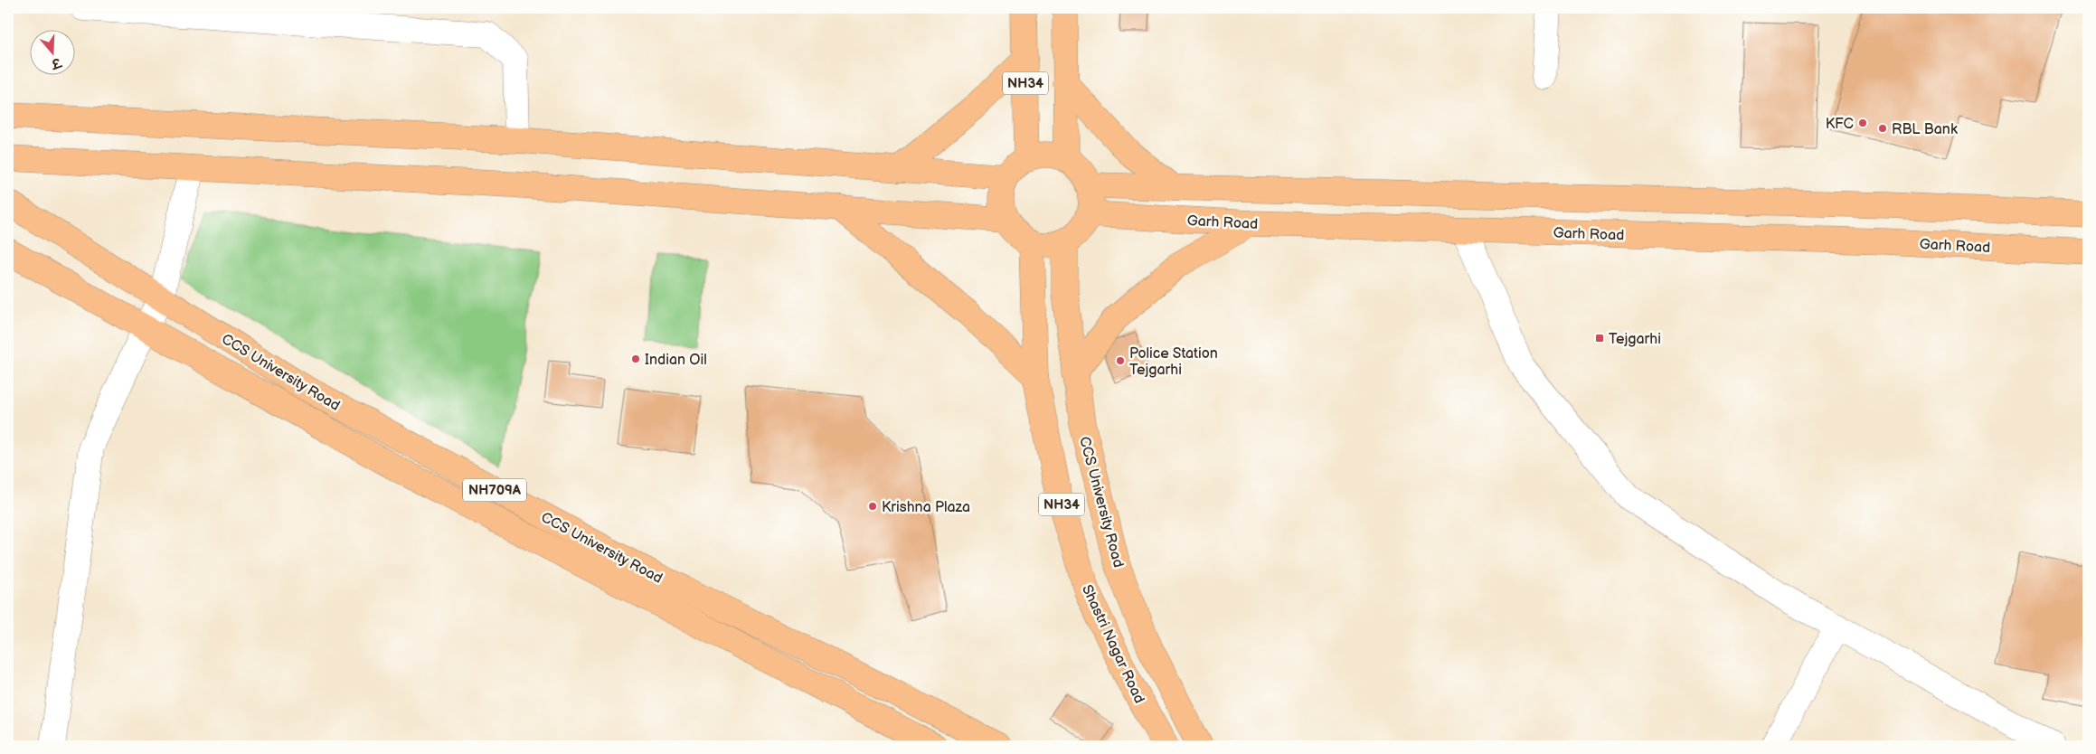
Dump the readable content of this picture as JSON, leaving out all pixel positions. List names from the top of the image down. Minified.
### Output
{"streets":{"main road":["NH34","Garh Road","CCS University Road","NH709A","Shastri Nagar Road"]},"crossings":[["NH34","Garh Road"],["NH34","CCS University Road"],["NH34","Shastri Nagar Road"],["Garh Road","CCS University Road"],["Garh Road","Shastri Nagar Road"],["CCS University Road","Shastri Nagar Road"]],"places":{"other":["KFC","RBL Bank","Indian Oil","Police Station Tejgarhi","Krishna Plaza"],"transit":["Tejgarhi"]},"north":"bottom"}
